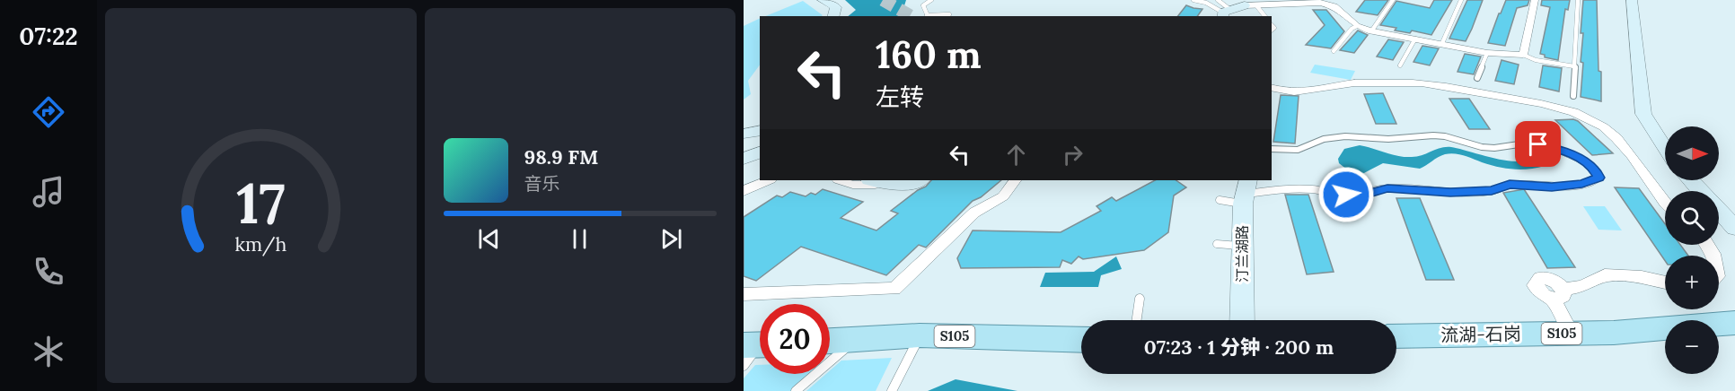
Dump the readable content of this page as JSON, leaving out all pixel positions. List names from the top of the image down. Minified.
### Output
{"streets":{"main road":["S105","流湖-石岗"],"street":["汀兰湖路"]},"north":"right","page":{"tabs":"07:22","turn":["160 m","左转"],"map_buttons":["+","−"],"song":["98.9 FM","音乐"],"limit":"20","trip":"07:23 · 1 分钟 · 200 m","gauge":["17","km/h"]}}
